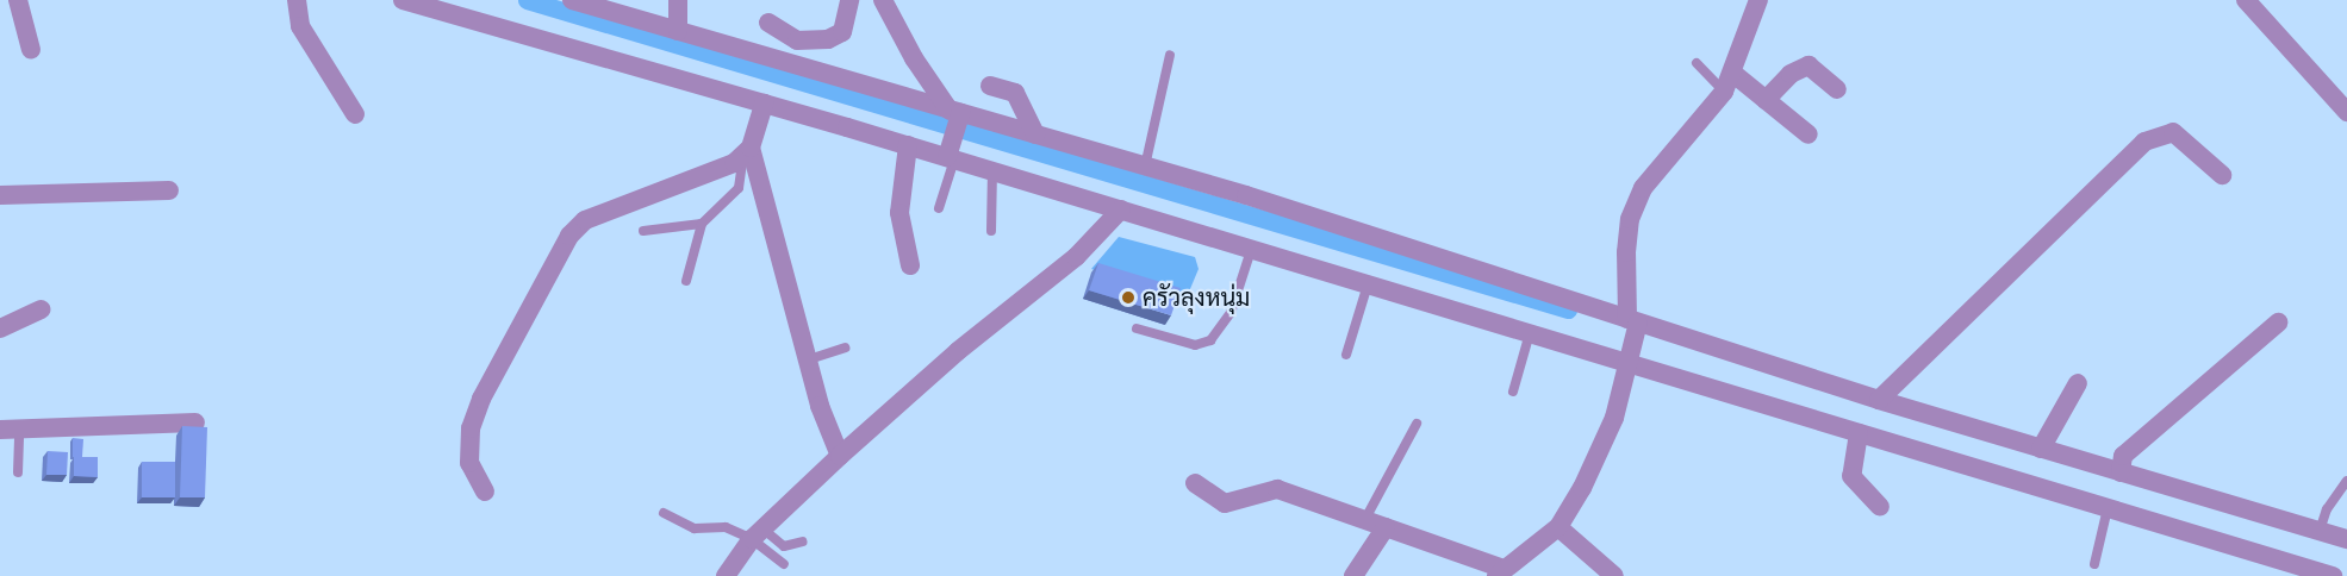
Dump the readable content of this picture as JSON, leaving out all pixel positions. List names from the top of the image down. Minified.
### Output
{"places":["ครัวลุงหนุ่ม"]}
